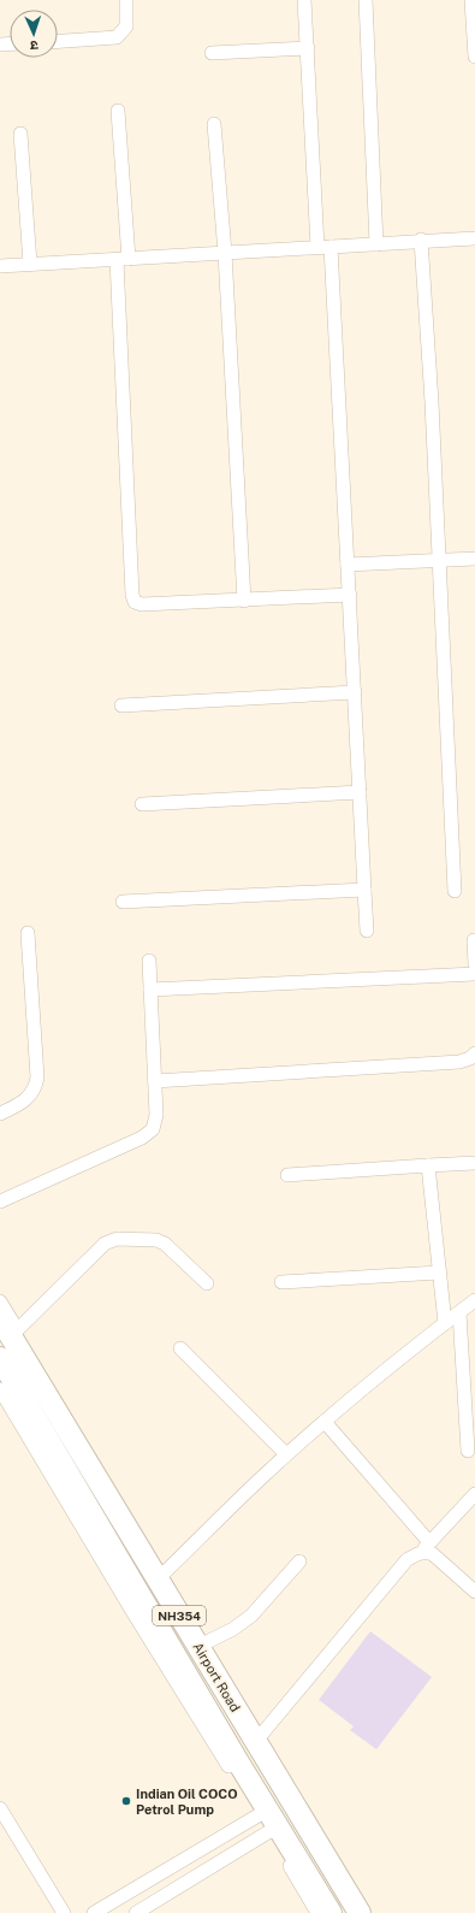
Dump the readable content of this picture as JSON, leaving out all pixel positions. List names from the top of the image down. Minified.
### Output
{"streets":{"highway":["NH354","Airport Road"]},"places":["Indian Oil COCO Petrol Pump"],"north":"bottom"}
